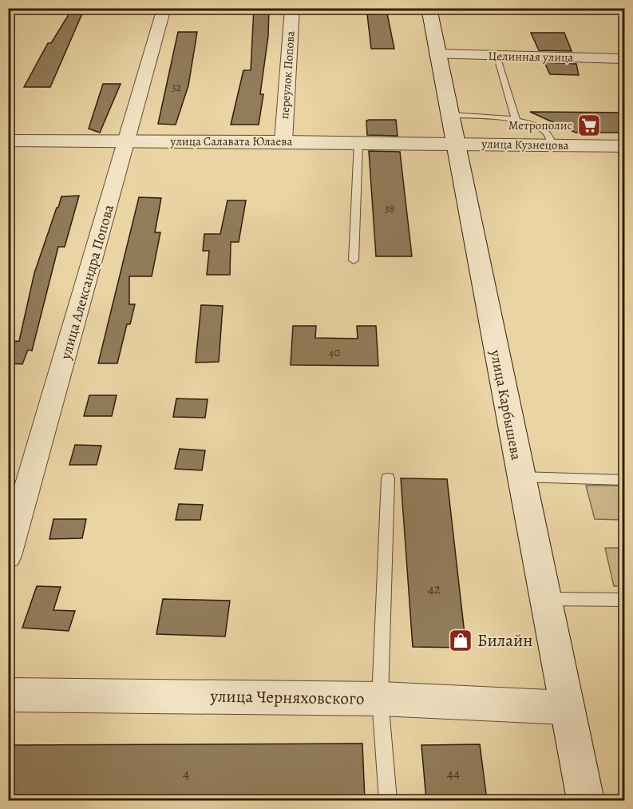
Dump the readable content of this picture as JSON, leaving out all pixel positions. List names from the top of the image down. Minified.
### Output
{"streets":{"main road":["улица Салавата Юлаева","улица Кузнецова","улица Карбышева","улица Черняховского"],"street":["Целинная улица","переулок Попова","улица Александра Попова"]},"crossings":[["Целинная улица","улица Карбышева"],["переулок Попова","улица Салавата Юлаева"],["улица Салавата Юлаева","улица Кузнецова"],["улица Салавата Юлаева","улица Александра Попова"],["улица Салавата Юлаева","улица Карбышева"],["улица Кузнецова","улица Карбышева"],["улица Карбышева","улица Черняховского"]],"places":{"supermarket":["Метрополис"],"shop":["Билайн"]},"house_numbers":["32","38","40","42","4","44"]}
